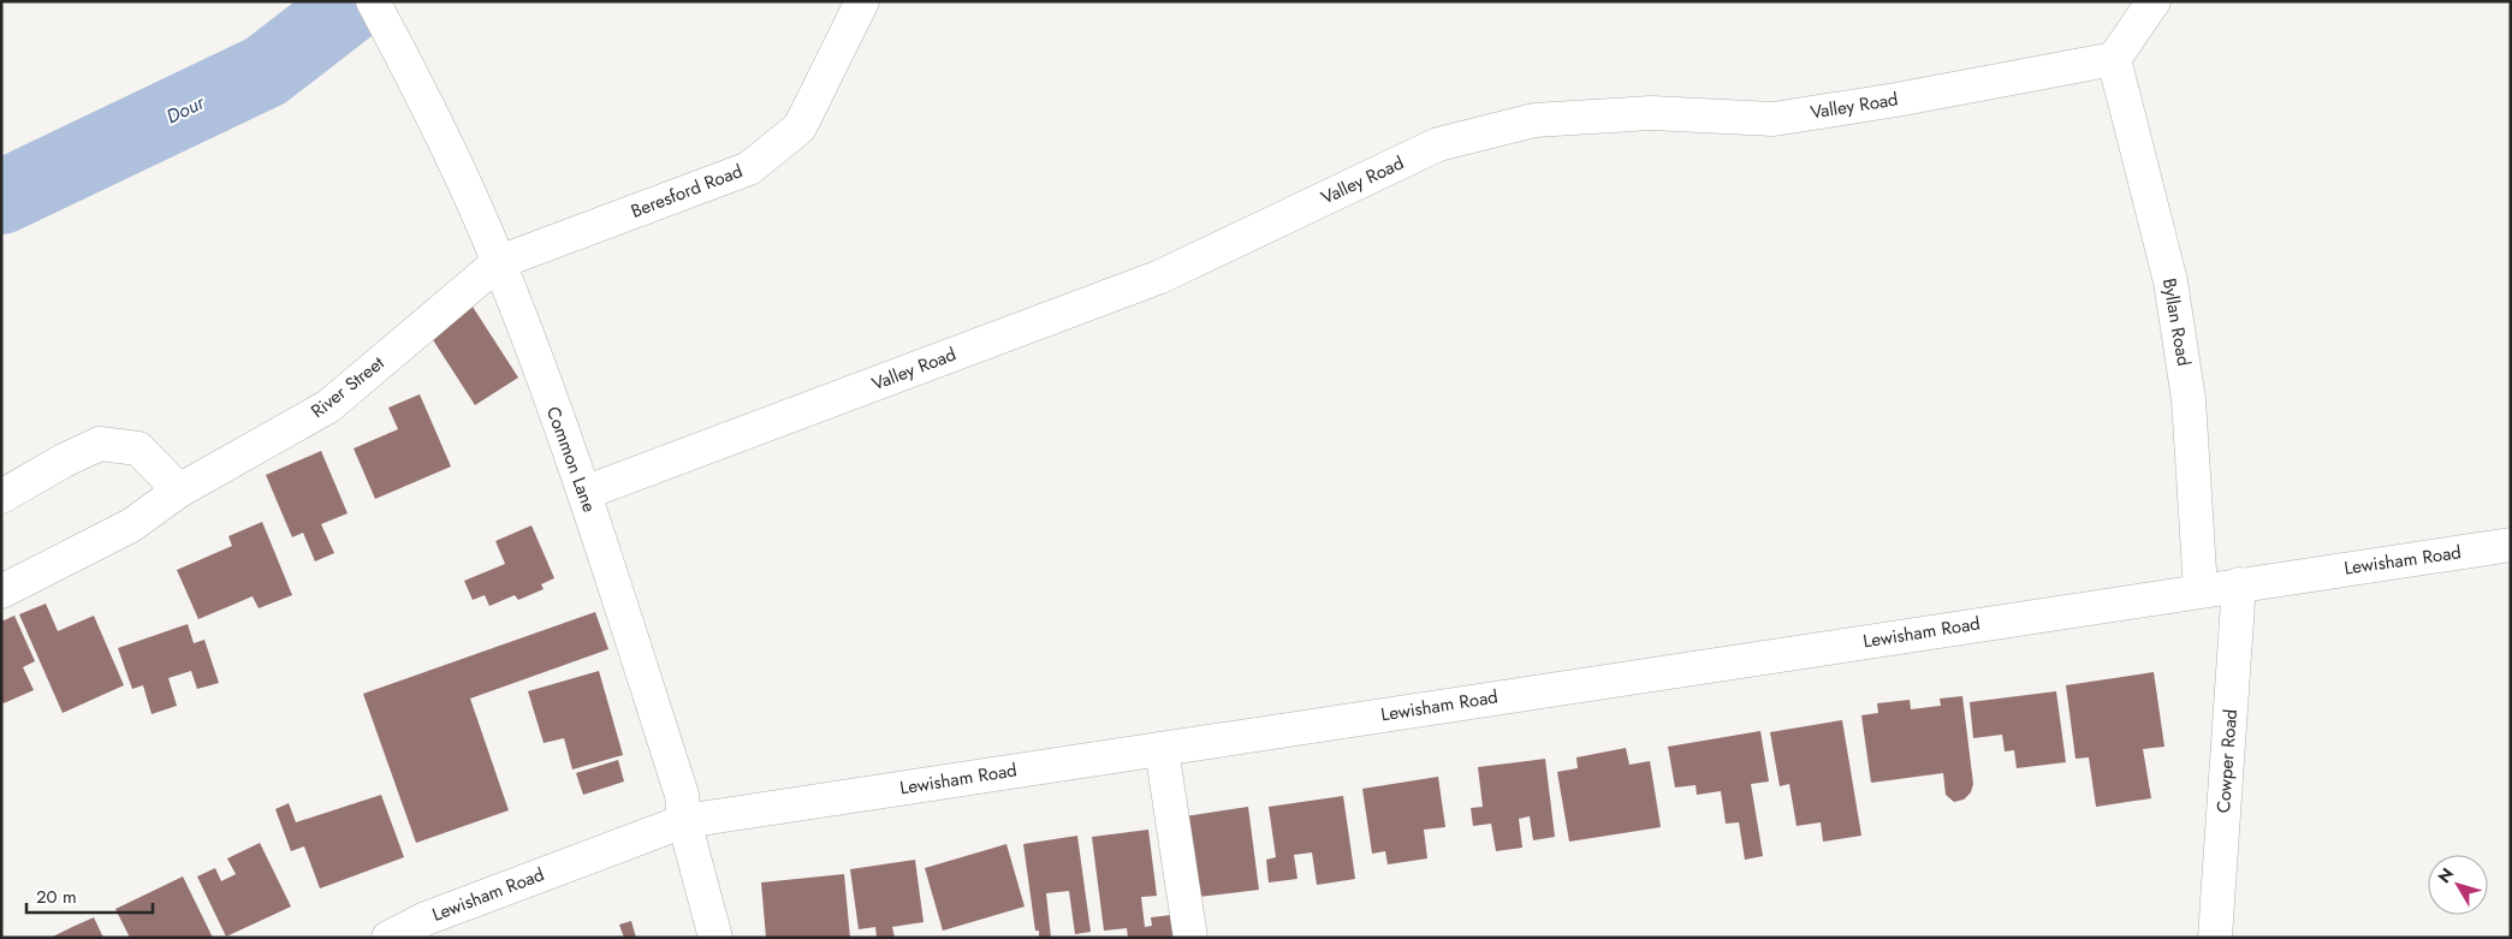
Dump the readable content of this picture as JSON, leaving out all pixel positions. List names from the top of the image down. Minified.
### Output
{"streets":{"street":["Valley Road","Beresford Road","Byllan Road","River Street","Common Lane","Lewisham Road","Cowper Road"]},"crossings":[["Valley Road","Byllan Road"],["Valley Road","Common Lane"],["Beresford Road","River Street"],["Beresford Road","Common Lane"],["Byllan Road","Lewisham Road"],["River Street","Common Lane"],["Common Lane","Lewisham Road"],["Lewisham Road","Cowper Road"]],"water":["Dour"],"scale_bar":"20 m","north":"top left"}
